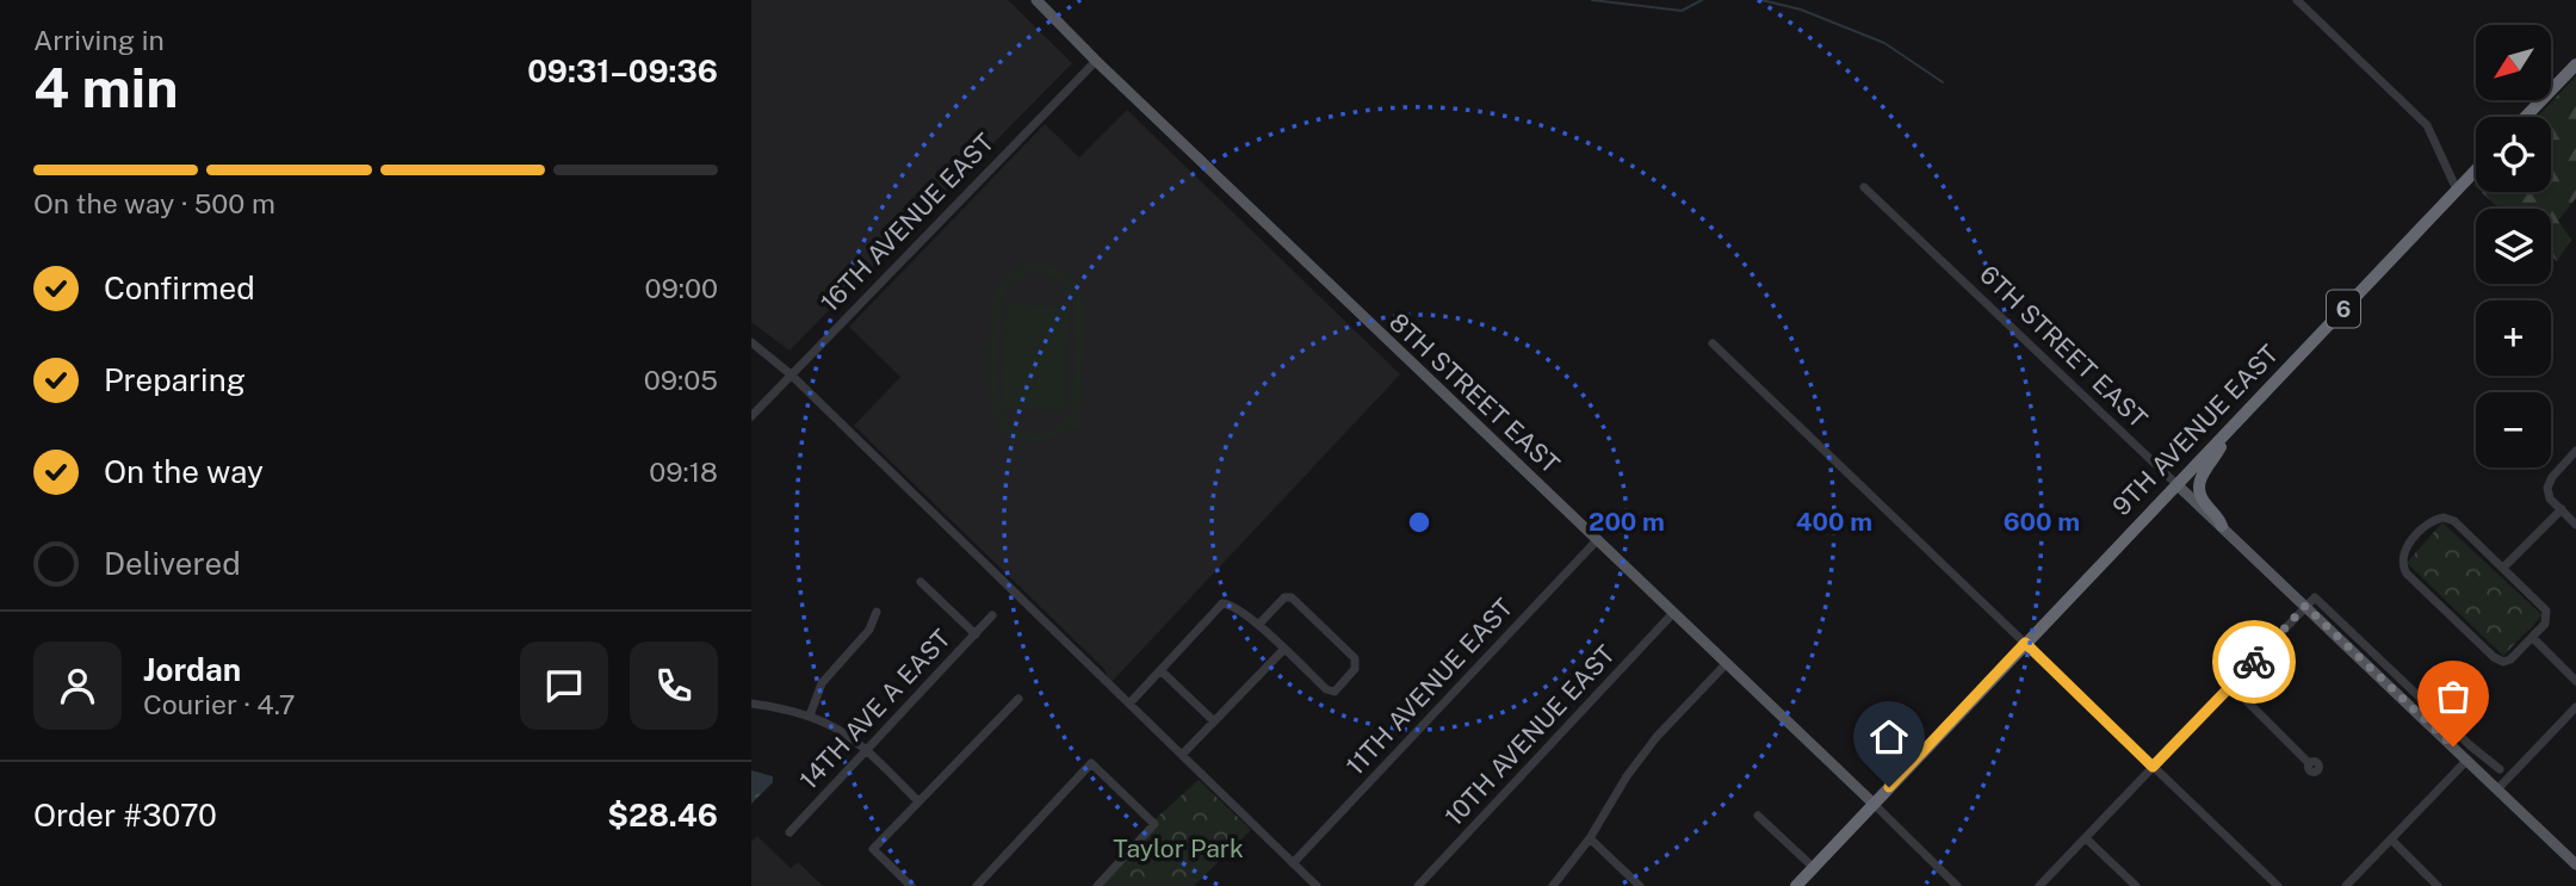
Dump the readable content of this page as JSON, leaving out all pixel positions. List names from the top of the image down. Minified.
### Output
{"streets":{"highway":["6","9TH AVENUE EAST"],"main road":["6TH STREET EAST","8TH STREET EAST"],"street":["16TH AVENUE EAST","11TH AVENUE EAST","14TH AVE A EAST","10TH AVENUE EAST"]},"crossings":[["16TH AVENUE EAST","8TH STREET EAST"],["6","9TH AVENUE EAST"],["6TH STREET EAST","9TH AVENUE EAST"],["8TH STREET EAST","9TH AVENUE EAST"],["8TH STREET EAST","11TH AVENUE EAST"],["8TH STREET EAST","10TH AVENUE EAST"]],"parks":["Taylor Park"],"north":"bottom left","page":{"heading":["4 min","Arriving in","09:31–09:36"],"panel":["Jordan","Courier · 4.7","Order #3070","$28.46"],"map_buttons":["+","−"],"bar":"On the way · 500 m","list":[["Confirmed","09:00"],["Preparing","09:05"],["On the way","09:18"],"Delivered"]},"rings":["200 m","400 m","600 m"]}
